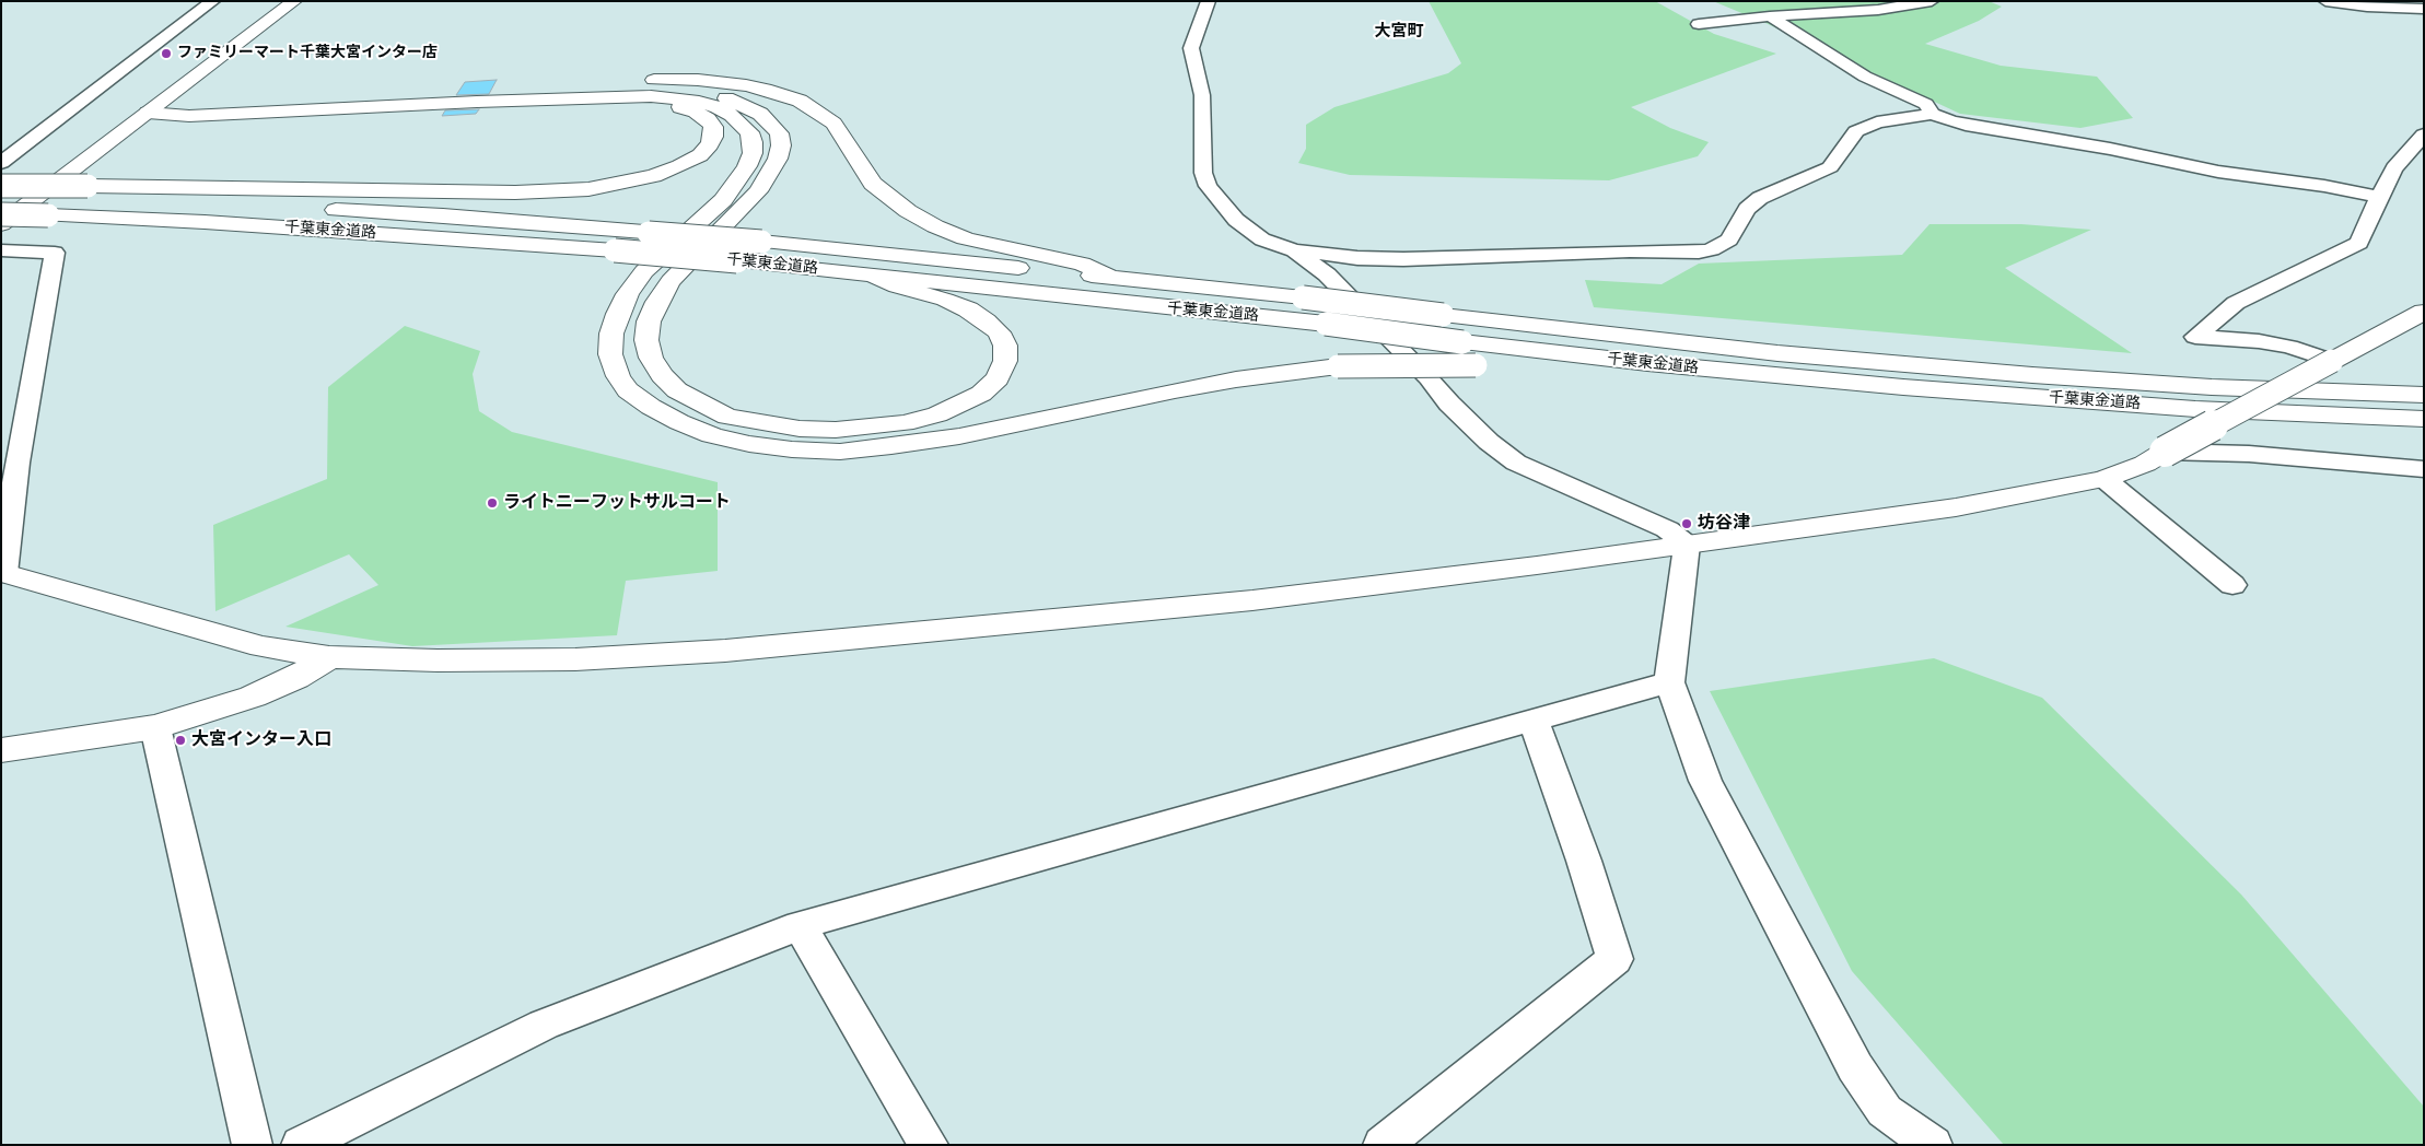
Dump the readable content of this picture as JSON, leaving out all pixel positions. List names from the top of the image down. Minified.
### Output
{"streets":{"main road":["千葉東金道路"]},"districts":["大宮町"],"places":["ファミリーマート千葉大宮インター店","ライトニーフットサルコート","坊谷津","大宮インター入口"]}
